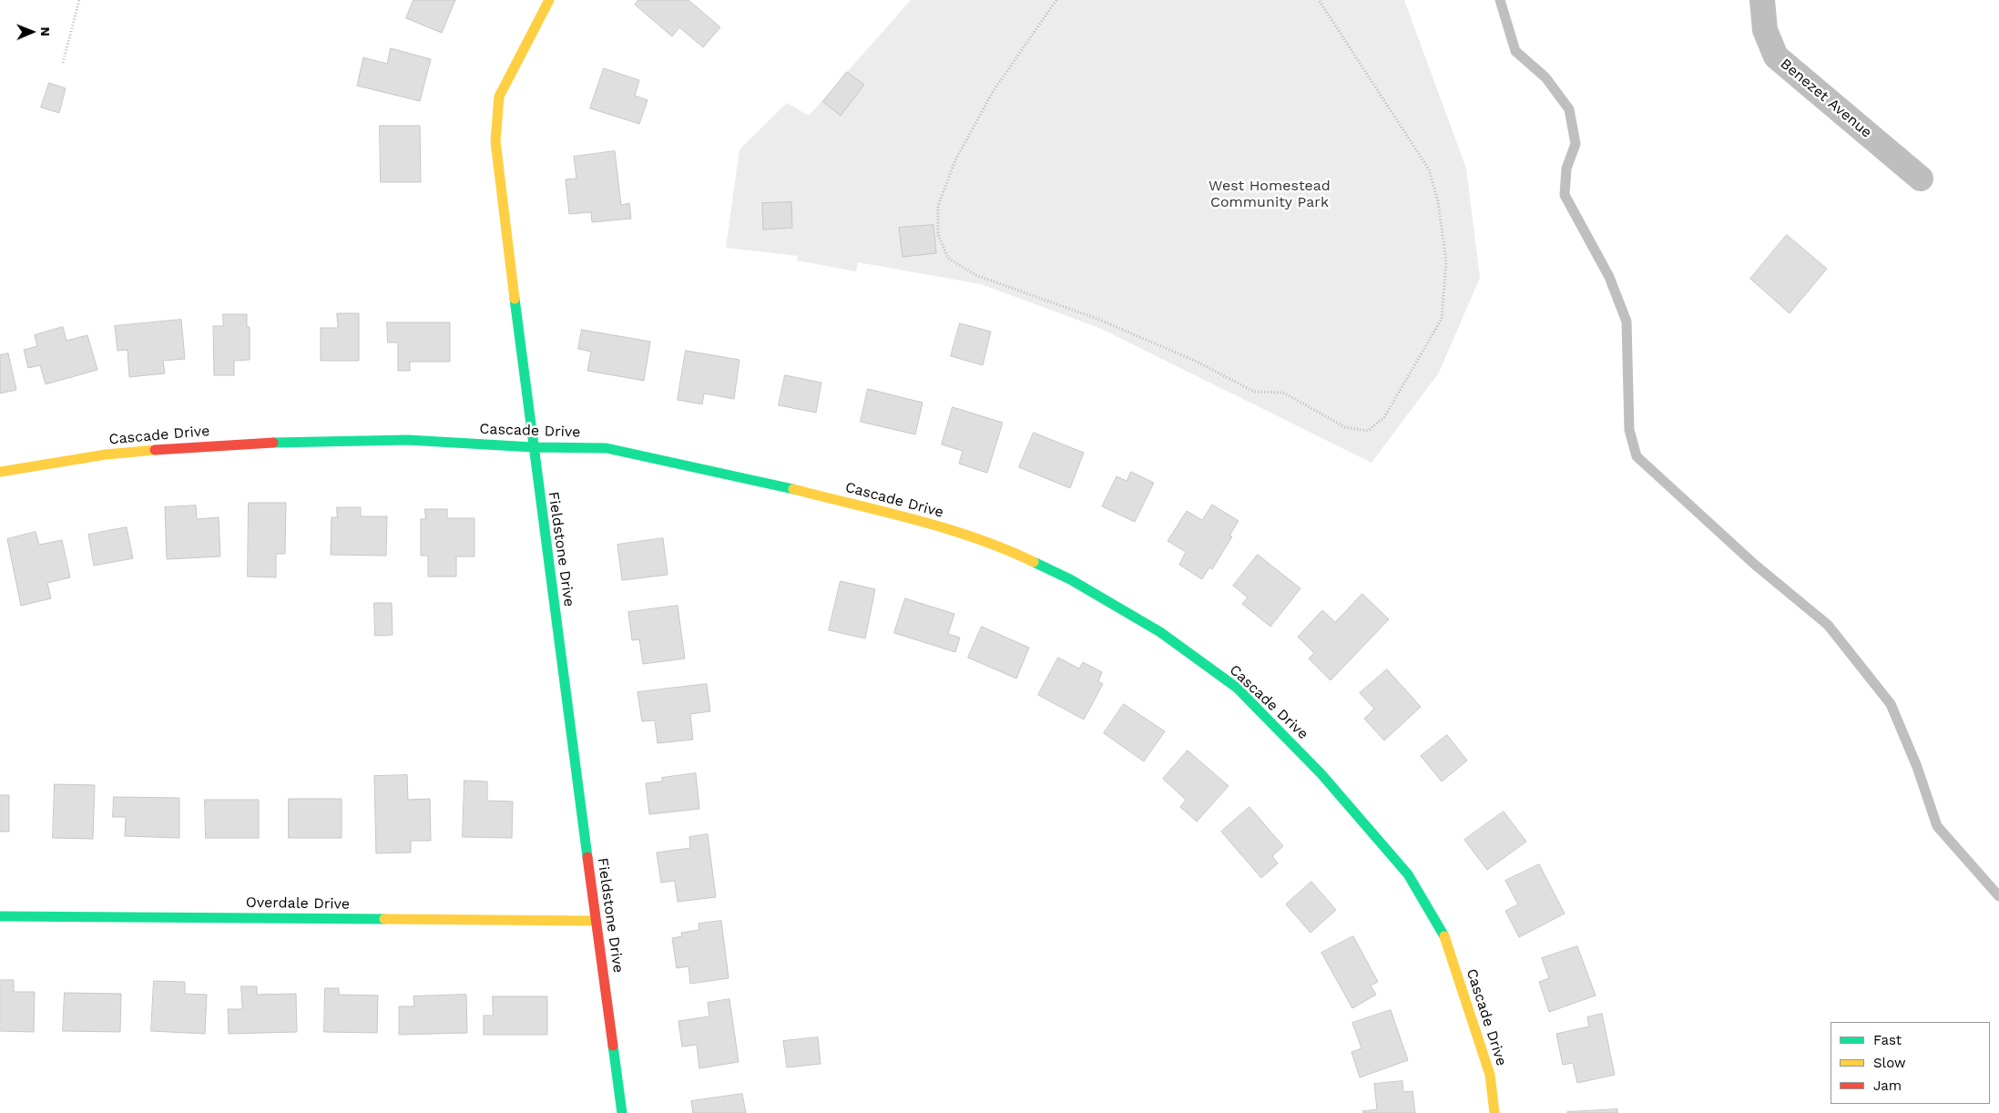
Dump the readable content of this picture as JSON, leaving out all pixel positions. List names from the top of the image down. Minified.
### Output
{"streets":{"street":["Benezet Avenue","Cascade Drive","Fieldstone Drive","Overdale Drive"]},"crossings":[["Cascade Drive","Fieldstone Drive"],["Fieldstone Drive","Overdale Drive"]],"parks":["West Homestead Community Park"],"legend":["Fast","Slow","Jam"],"north":"right"}
